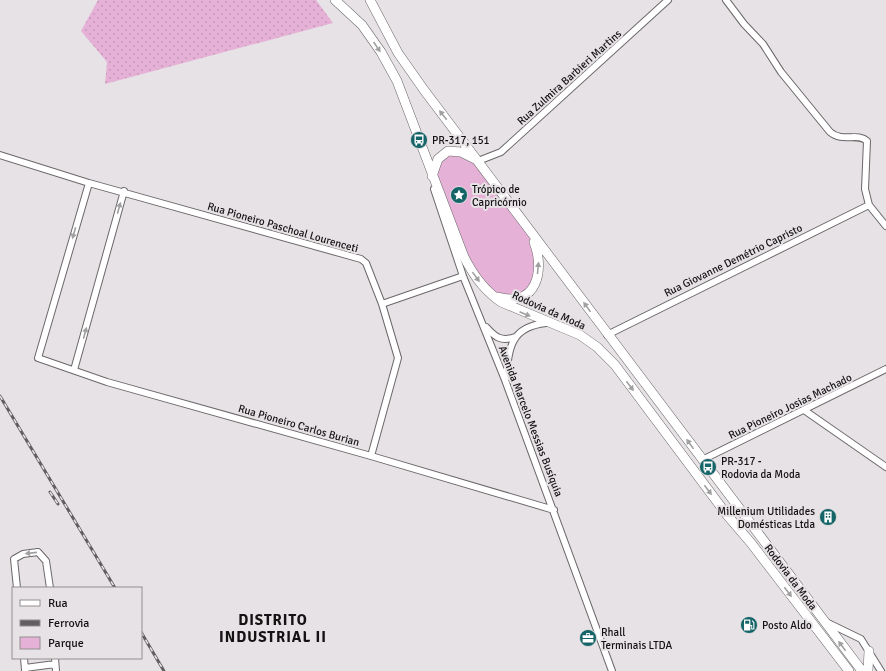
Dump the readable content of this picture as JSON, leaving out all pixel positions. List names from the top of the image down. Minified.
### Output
{"streets":{"highway":["Rodovia da Moda"],"street":["Rua Zulmira Barbieri Martins","Rua Pioneiro Paschoal Lourenceti","Rua Giovanne Demétrio Capristo","Rua Pioneiro Josias Machado","Avenida Marcelo Messias Busíquia","Rua Pioneiro Carlos Burian"]},"crossings":[["Rua Zulmira Barbieri Martins","Rodovia da Moda"],["Rua Pioneiro Paschoal Lourenceti","Rua Pioneiro Carlos Burian"],["Rua Giovanne Demétrio Capristo","Rodovia da Moda"],["Rodovia da Moda","Rua Pioneiro Josias Machado"],["Rodovia da Moda","Avenida Marcelo Messias Busíquia"],["Avenida Marcelo Messias Busíquia","Rua Pioneiro Carlos Burian"]],"districts":["DISTRITO INDUSTRIAL II"],"places":{"bus stop":["PR-317, 151","PR-317 - Rodovia da Moda"],"place":["Trópico de Capricórnio"],"building":["Millenium Utilidades Domésticas Ltda"],"fuel station":["Posto Aldo"],"office":["Rhall Terminais LTDA"]},"legend":["Rua","Ferrovia","Parque"]}
